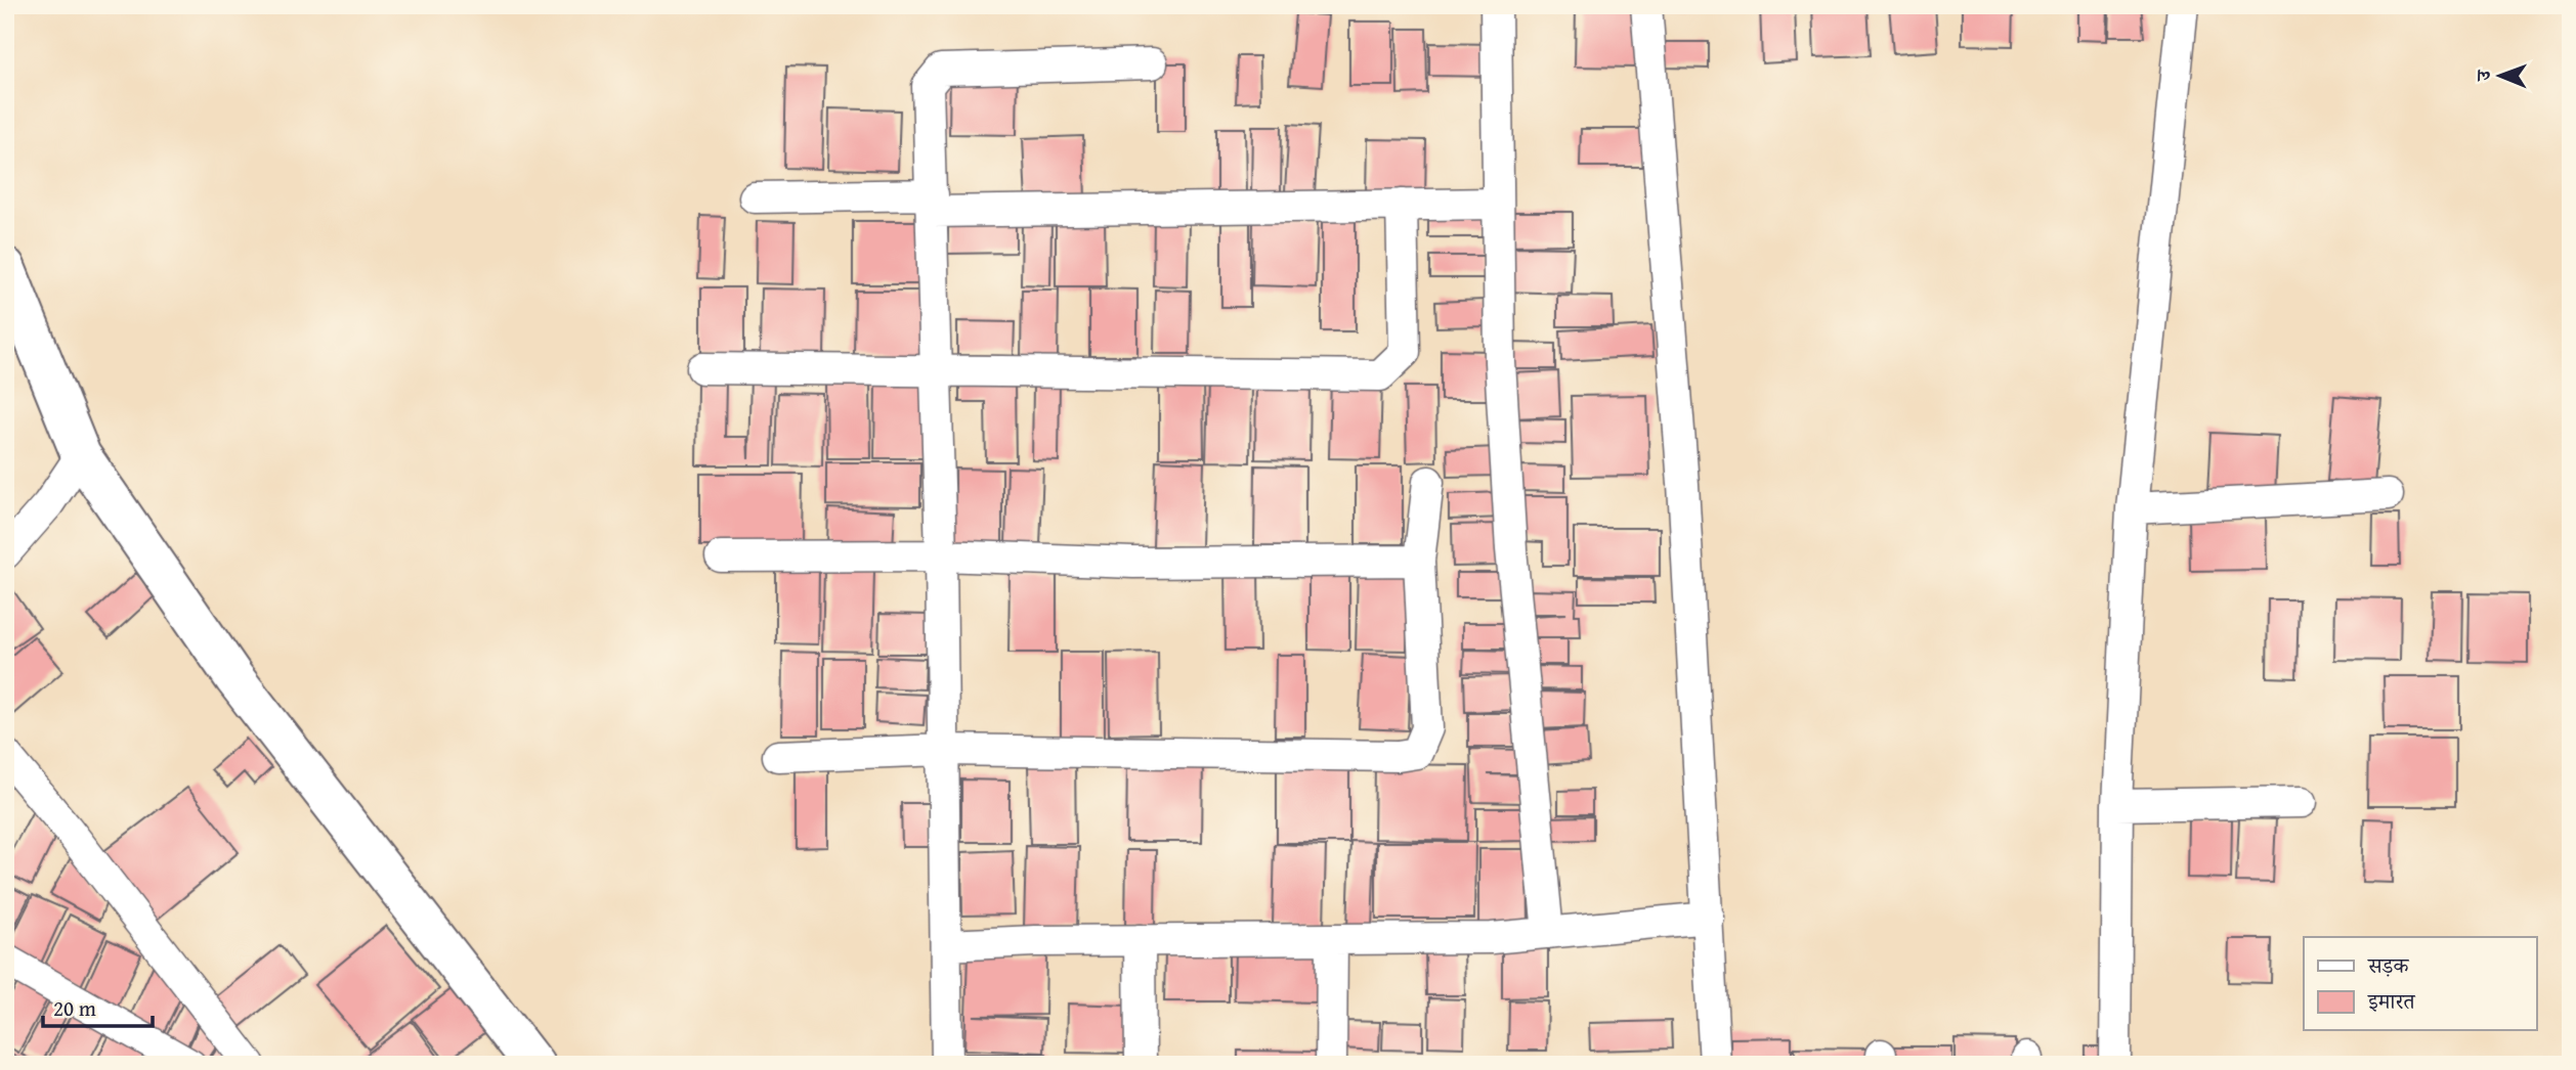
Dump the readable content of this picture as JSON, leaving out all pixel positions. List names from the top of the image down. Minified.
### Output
{"legend":["सड़क","इमारत"],"scale_bar":"20 m","north":"left"}
